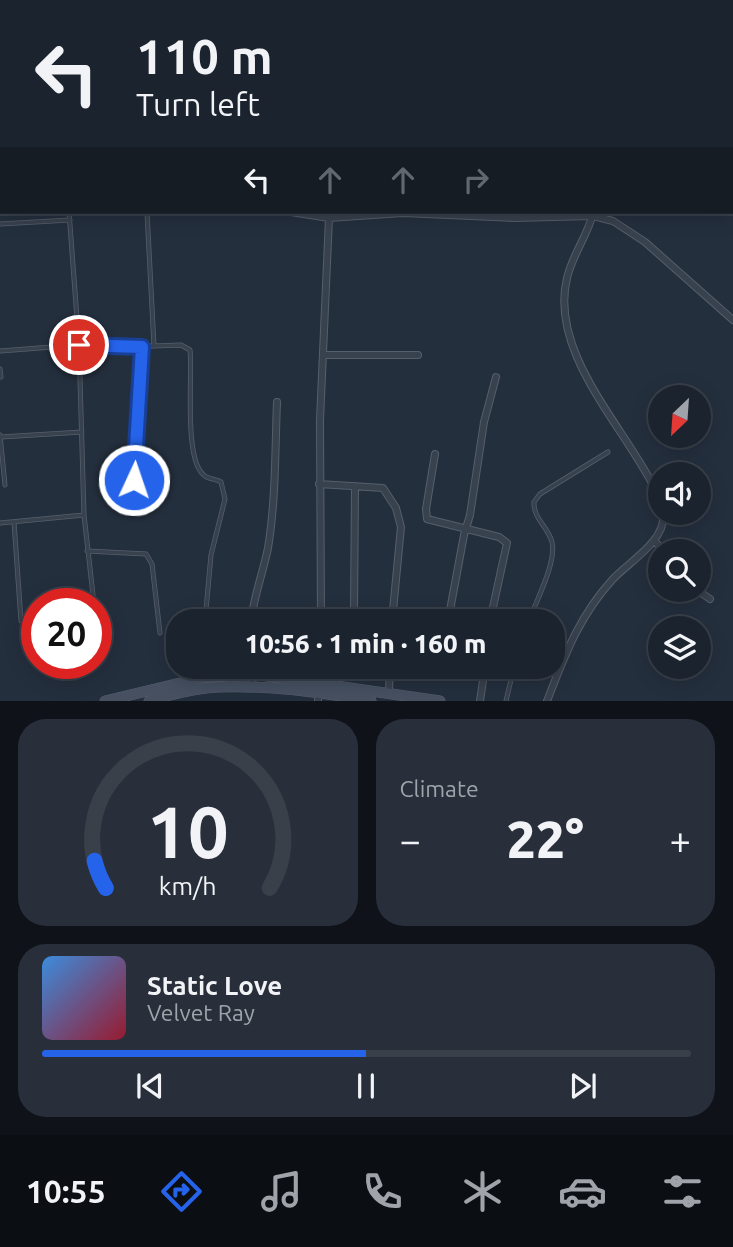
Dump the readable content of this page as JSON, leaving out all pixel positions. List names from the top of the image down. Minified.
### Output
{"north":"bottom left","page":{"turn":["110 m","Turn left"],"limit":"20","trip":"10:56 · 1 min · 160 m","tile":"Climate","heat":["−","22°","+"],"song":["Static Love","Velvet Ray"],"tabs":"10:55","gauge":["10","km/h"]}}
